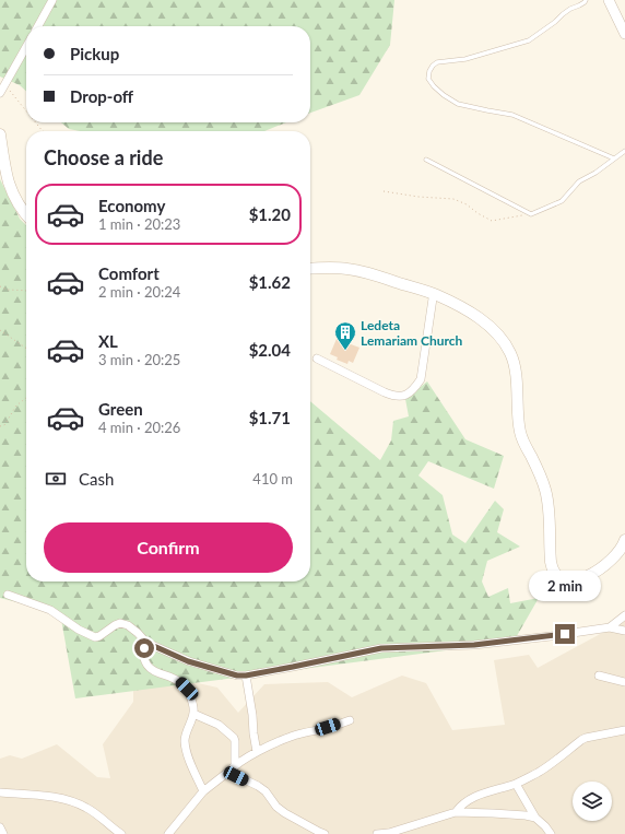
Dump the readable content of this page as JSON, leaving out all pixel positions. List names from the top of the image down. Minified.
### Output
{"places":{"building":["Ledeta Lemariam Church"]},"page":{"banner":["Pickup","Drop-off"],"heading":"Choose a ride","list":[{"name":"Economy","note":"1 min · 20:23","value":"$1.20"},{"name":"Comfort","note":"2 min · 20:24","value":"$1.62"},{"name":"XL","note":"3 min · 20:25","value":"$2.04"},{"name":"Green","note":"4 min · 20:26","value":"$1.71"}],"pay":["Cash","410 m"],"buttons":"Confirm","bubble":"2 min"}}
